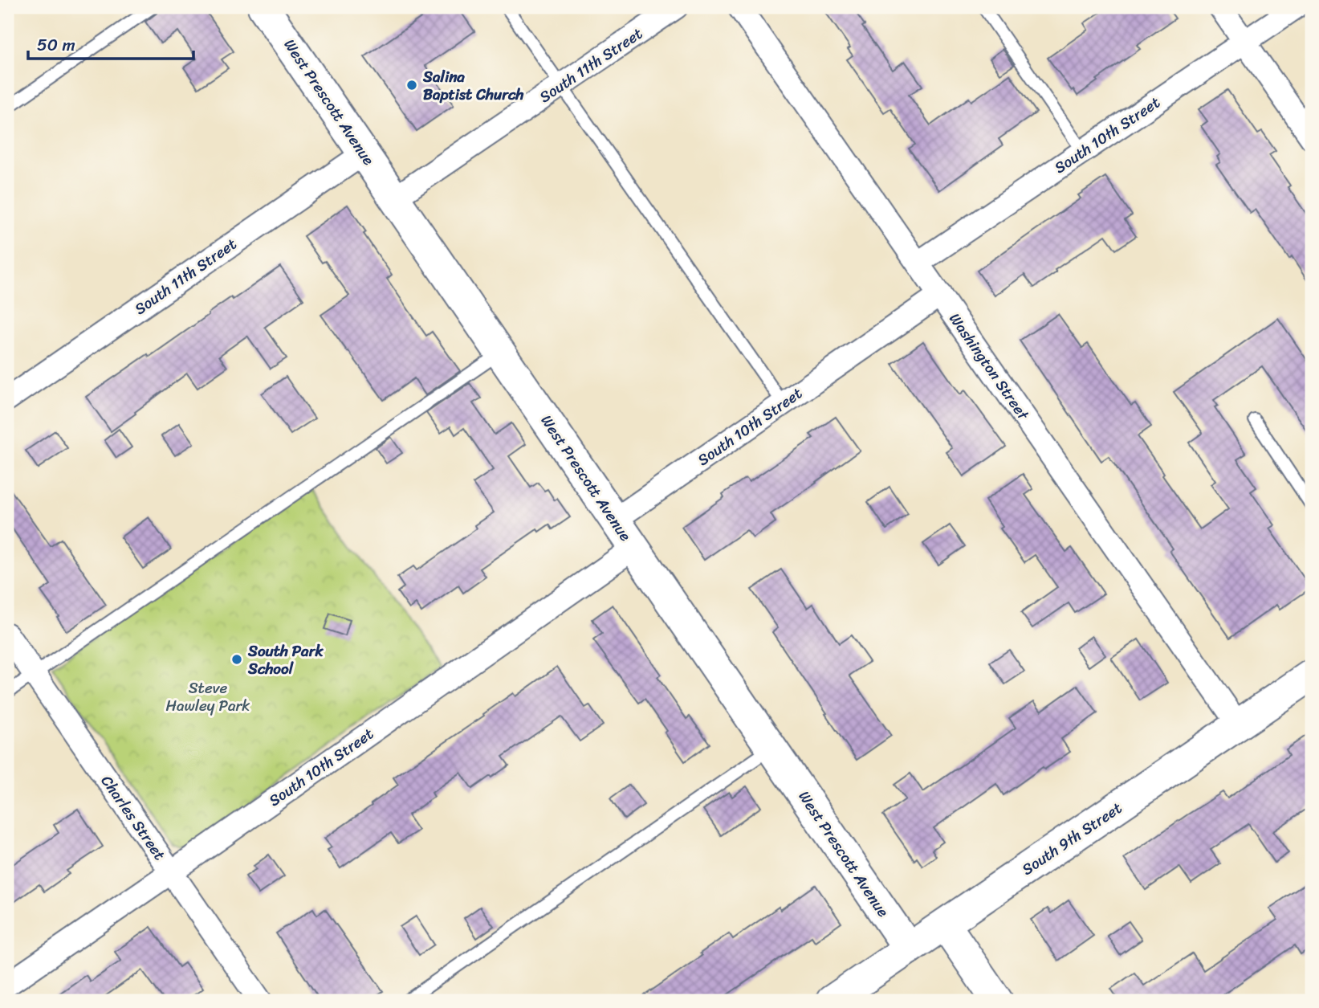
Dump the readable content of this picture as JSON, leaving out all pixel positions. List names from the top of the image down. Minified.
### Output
{"streets":{"street":["South 11th Street","West Prescott Avenue","South 10th Street","Washington Street","Charles Street","South 9th Street"]},"crossings":[["South 11th Street","West Prescott Avenue"],["West Prescott Avenue","South 10th Street"],["West Prescott Avenue","South 9th Street"],["South 10th Street","Washington Street"],["South 10th Street","Charles Street"],["Washington Street","South 9th Street"]],"parks":["Steve Hawley Park"],"places":["Salina Baptist Church","South Park School"],"scale_bar":"50 m"}
